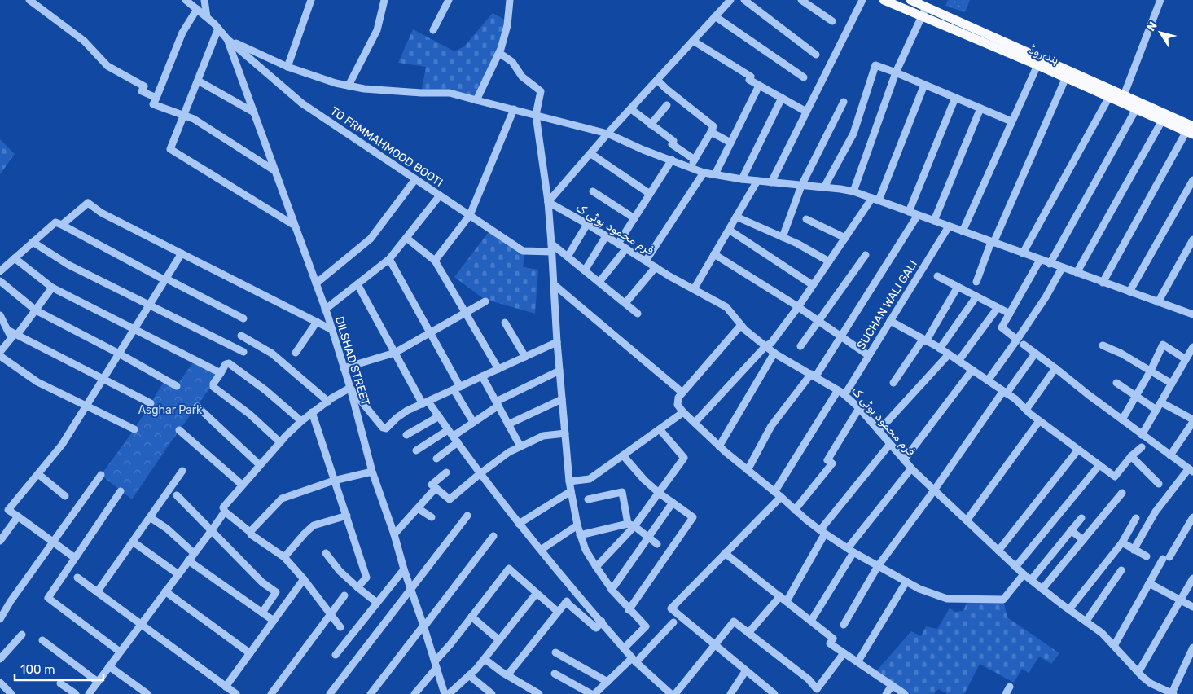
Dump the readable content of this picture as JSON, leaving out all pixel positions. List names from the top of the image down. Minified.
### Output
{"streets":{"main road":["بند روڈ"],"street":["TO FRMMAHMOOD BOOTI","فرم محمود بوٹی ک","SUCHAN WALI GALI","DILSHAD STREET"]},"crossings":[["TO FRMMAHMOOD BOOTI","DILSHAD STREET"],["فرم محمود بوٹی ک","SUCHAN WALI GALI"]],"parks":["Asghar Park"],"scale_bar":"100 m","north":"top left"}
